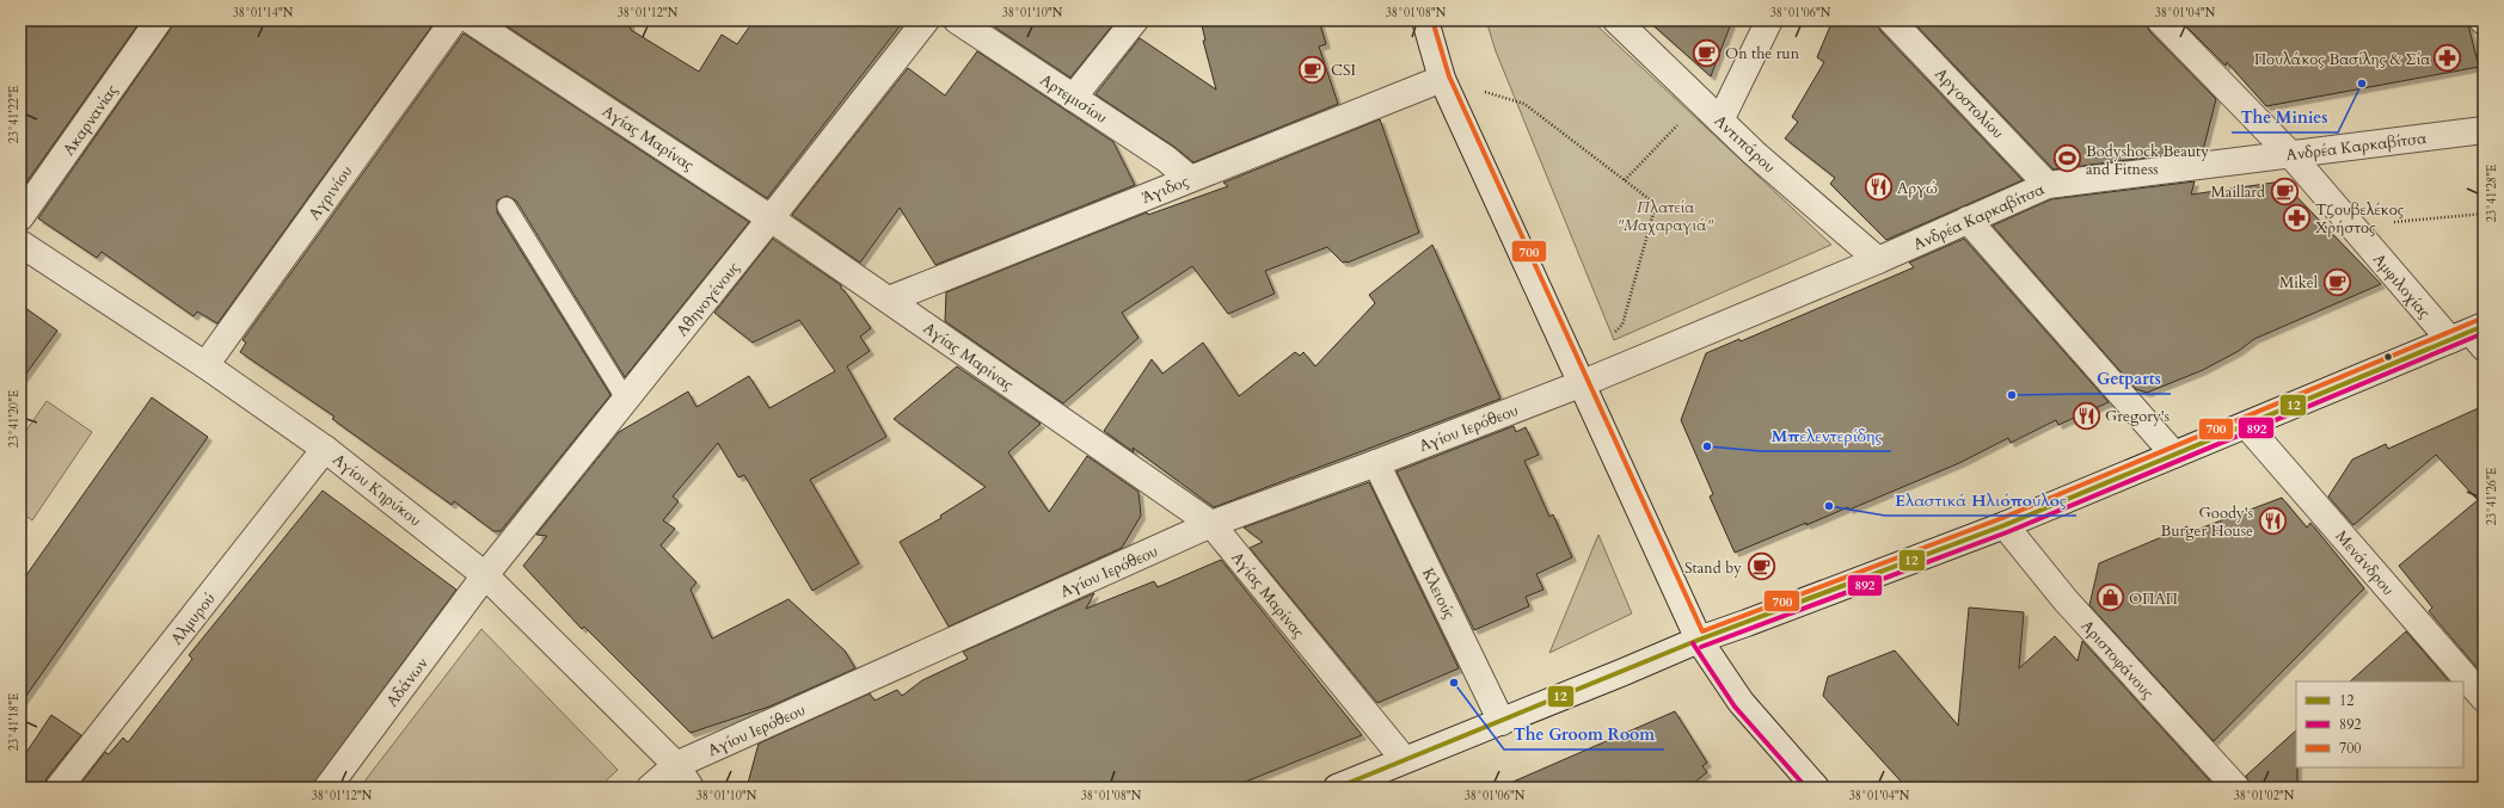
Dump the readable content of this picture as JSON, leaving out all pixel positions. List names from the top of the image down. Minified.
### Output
{"streets":{"street":["Αρτεμισίου","Αργοστολίου","Ακαρνανίας","Αγίας Μαρίνας","Αντιπάρου","Ανδρέα Καρκαβίτσα","Άγιδος","Αγρινίου","Αμφιλοχίας","Αθηνογένους","Αγίου Ιερόθεου","Αγίου Κηρύκου","Μενάνδρου","Κλειούς","Αλμυρού","Αριστοφάνους","Αδάνων"]},"crossings":[["Αρτεμισίου","Άγιδος"],["Αργοστολίου","Ανδρέα Καρκαβίτσα"],["Αγίας Μαρίνας","Άγιδος"],["Αγίας Μαρίνας","Αθηνογένους"],["Αγίας Μαρίνας","Αγίου Ιερόθεου"],["Αντιπάρου","Ανδρέα Καρκαβίτσα"],["Ανδρέα Καρκαβίτσα","Αμφιλοχίας"],["Ανδρέα Καρκαβίτσα","Αγίου Ιερόθεου"],["Αγρινίου","Αγίου Κηρύκου"],["Αθηνογένους","Αγίου Κηρύκου"],["Αθηνογένους","Αδάνων"],["Αγίου Ιερόθεου","Αγίου Κηρύκου"],["Αγίου Ιερόθεου","Κλειούς"],["Αγίου Κηρύκου","Αλμυρού"],["Αγίου Κηρύκου","Αδάνων"]],"parks":["Πλατεία \"Μαχαραγιά\""],"places":{"cafe":["On the run","CSI","Maillard","Mikel","Stand by"],"pharmacy":["Πουλάκος Βασίλης & Σία","Τζουβελέκος Χρήστος"],"other":["The Minies","Getparts","Μπελεντερίδης","Ελαστικά Ηλιόπουλος","The Groom Room"],"sports":["Bodyshock Beauty and Fitness"],"restaurant":["Αργώ","Gregory's","Goody's Burger House"],"shop":["ΟΠΑΠ"]},"lines":["transit line 700","transit line 12","transit line 892"],"legend":["12","892","700"],"coordinates":["38°01'14\"N","38°01'12\"N","38°01'10\"N","38°01'08\"N","38°01'06\"N","38°01'04\"N","23°41'22\"E","23°41'28\"E","23°41'20\"E","23°41'26\"E","23°41'18\"E","38°01'02\"N"]}
